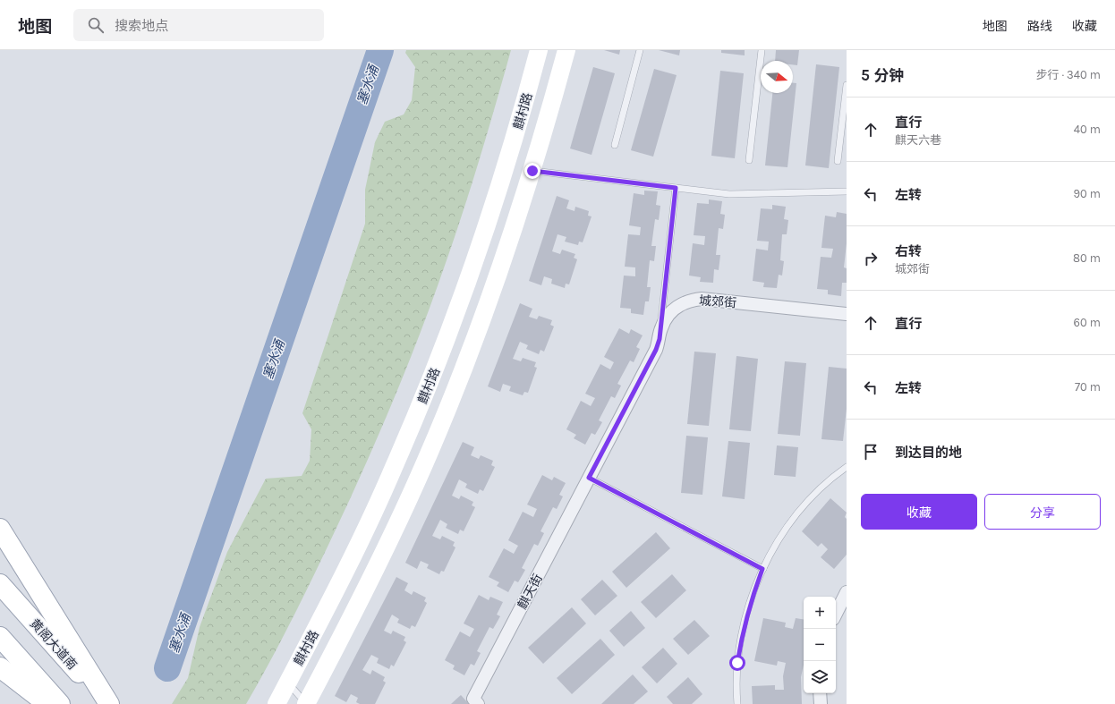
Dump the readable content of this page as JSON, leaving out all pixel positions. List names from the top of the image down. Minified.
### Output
{"streets":{"main road":["黄阁大道南"],"street":["麒村路","城郊街","麒天街"]},"crossings":[["城郊街","麒天街"]],"water":["塞水涌"],"north":"right","page":{"header":"地图","search":"搜索地点","nav":["地图","路线","收藏"],"heading":["5 分钟","步行 · 340 m"],"list":[["直行","麒天六巷","40 m"],["左转","90 m"],["右转","城郊街","80 m"],["直行","60 m"],["左转","70 m"],"到达目的地"],"buttons":["收藏","分享"],"map_buttons":["+","−"]}}
